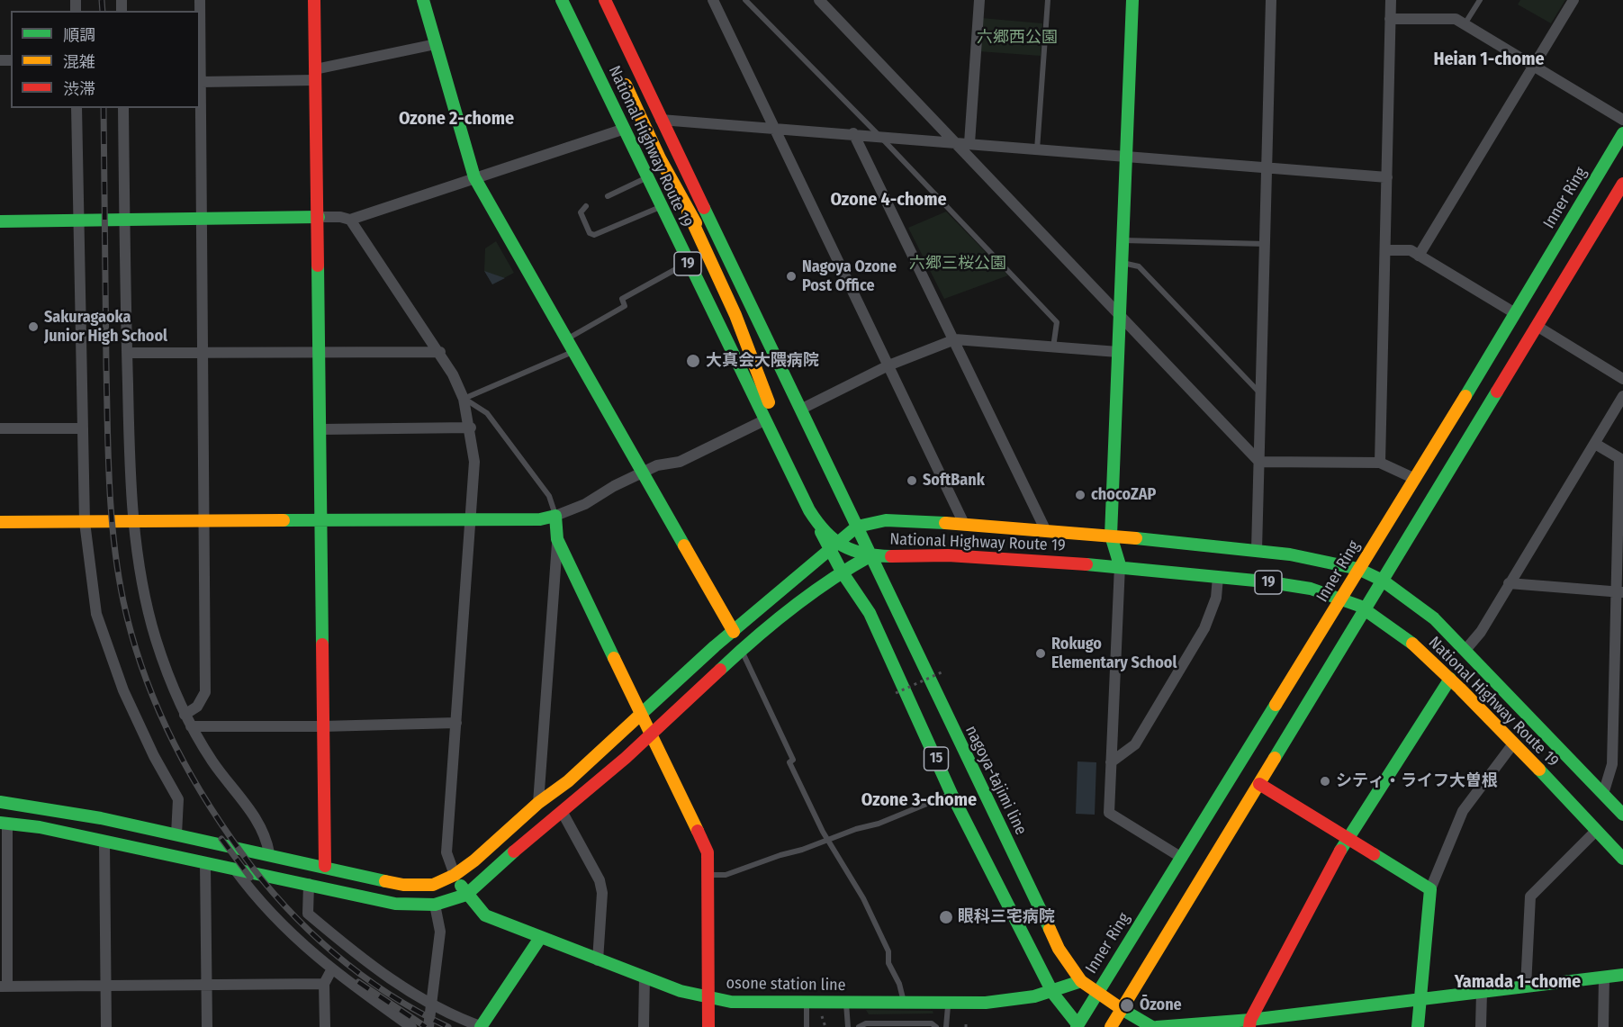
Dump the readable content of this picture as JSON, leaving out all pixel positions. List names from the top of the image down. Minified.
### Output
{"streets":{"main road":["National Highway Route 19","Inner Ring","19","15","nagoya-tajimi line","osone station line"]},"crossings":[["National Highway Route 19","Inner Ring"],["National Highway Route 19","15"],["National Highway Route 19","nagoya-tajimi line"],["Inner Ring","15"],["Inner Ring","nagoya-tajimi line"],["15","osone station line"],["nagoya-tajimi line","osone station line"]],"districts":["Heian 1-chome","Ozone 2-chome","Ozone 4-chome","Ozone 3-chome","Yamada 1-chome"],"parks":["六郷西公園","六郷三桜公園"],"places":["Nagoya Ozone Post Office","Sakuragaoka Junior High School","大真会大隈病院","SoftBank","chocoZAP","Rokugo Elementary School","シティ・ライフ大曽根","眼科三宅病院","Ōzone"],"legend":["順調","混雑","渋滞"]}
